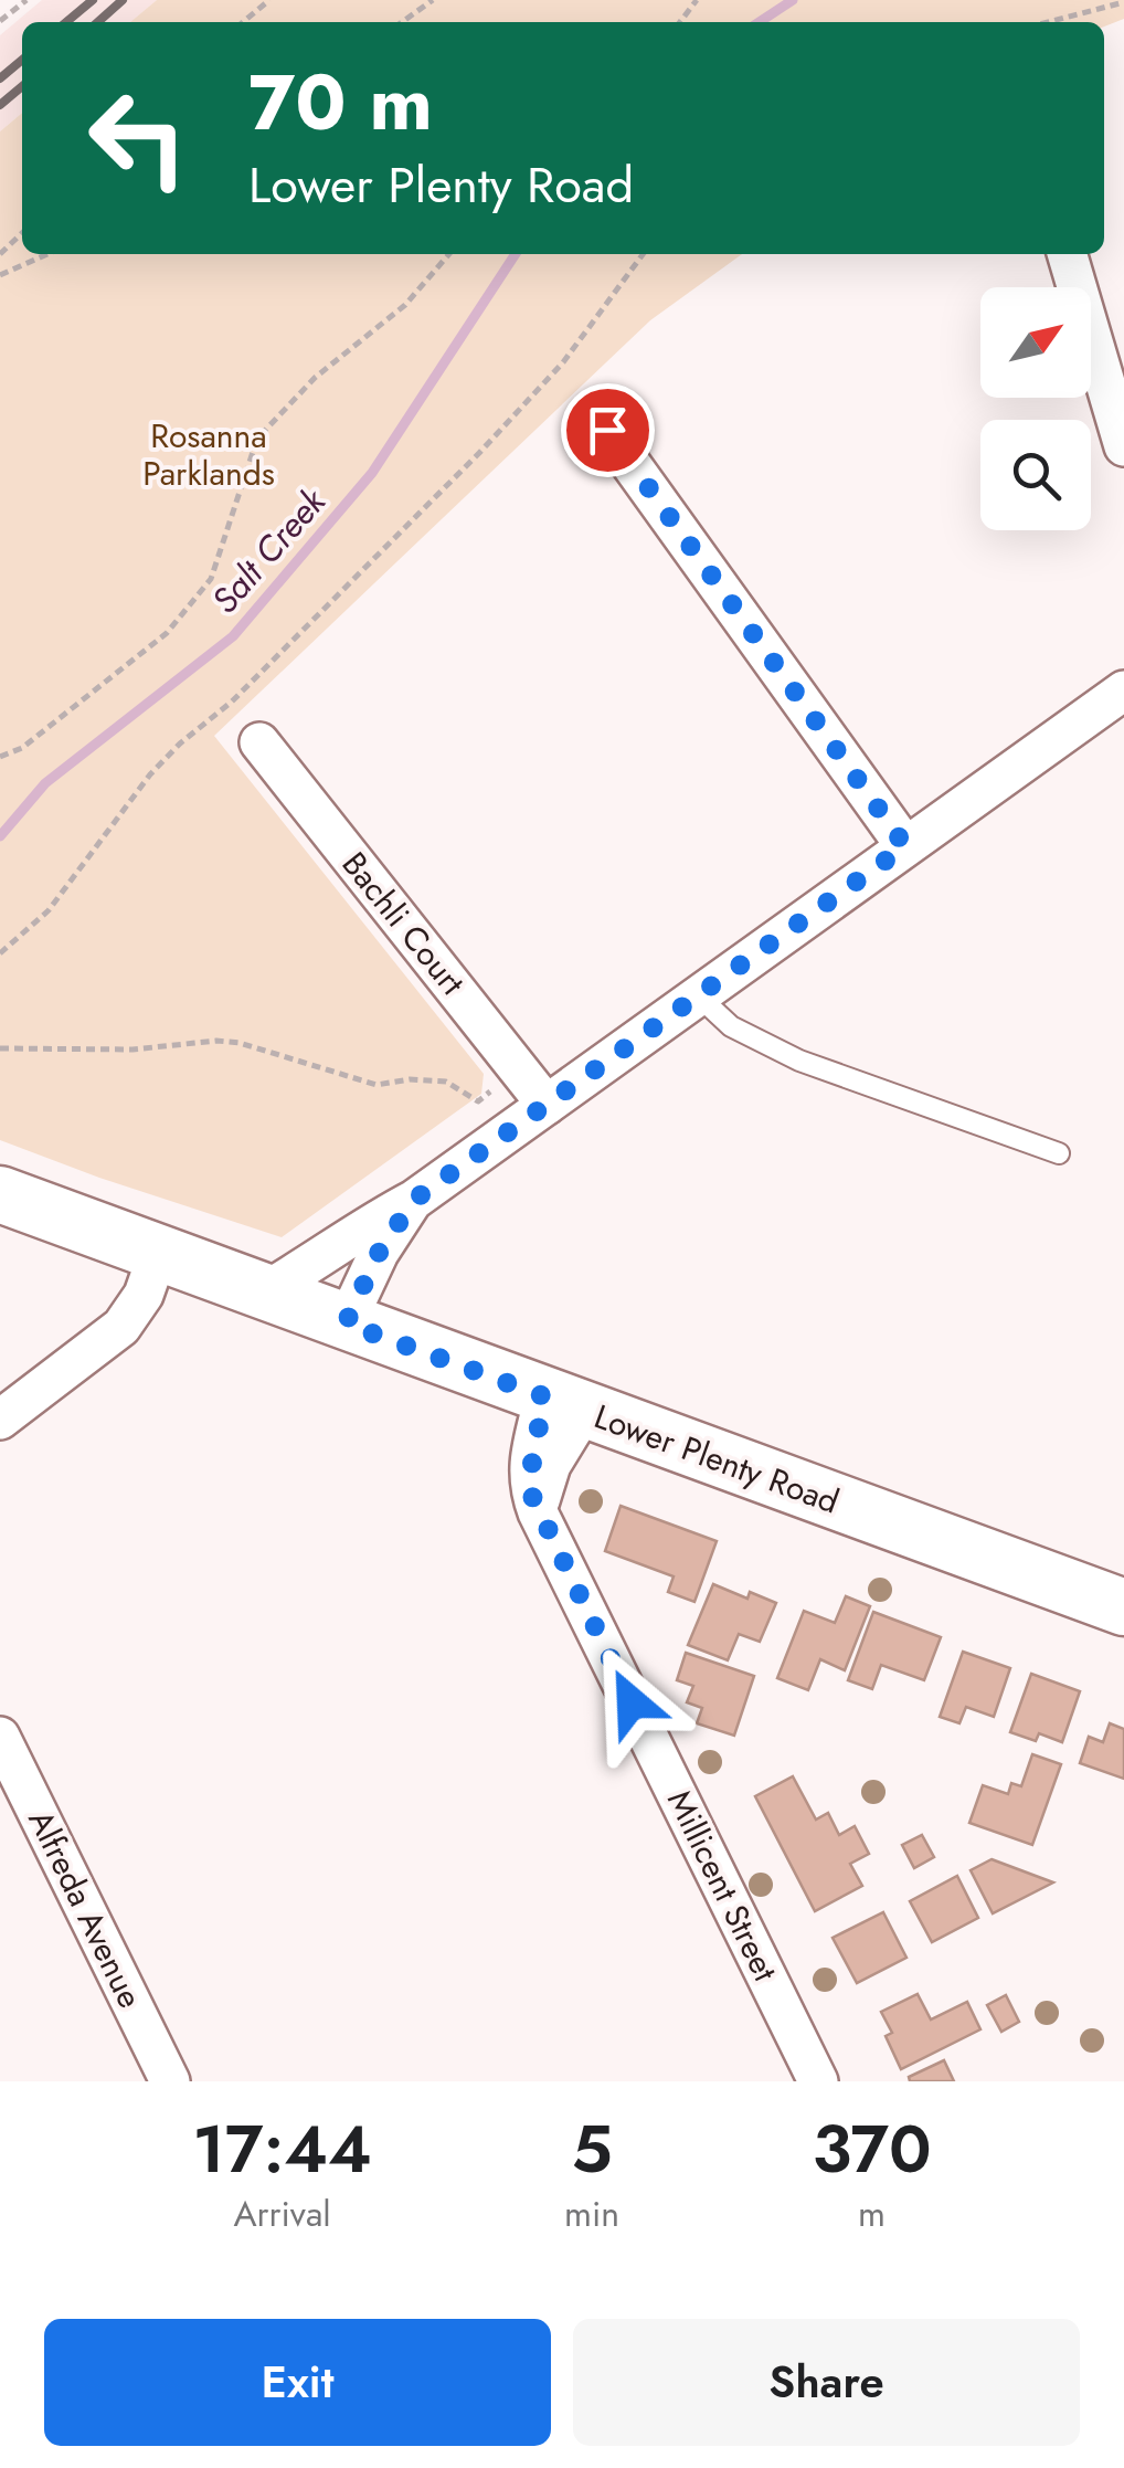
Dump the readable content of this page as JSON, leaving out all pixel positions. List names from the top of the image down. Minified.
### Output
{"streets":{"main road":["Lower Plenty Road"],"street":["Bachli Court","Millicent Street","Alfreda Avenue"]},"crossings":[["Lower Plenty Road","Millicent Street"]],"water":["Salt Creek"],"parks":["Rosanna Parklands"],"north":"top right","page":{"turn":["70 m","Lower Plenty Road"],"eta":["17:44","Arrival","5","min","370","m"],"buttons":["Exit","Share"]}}
